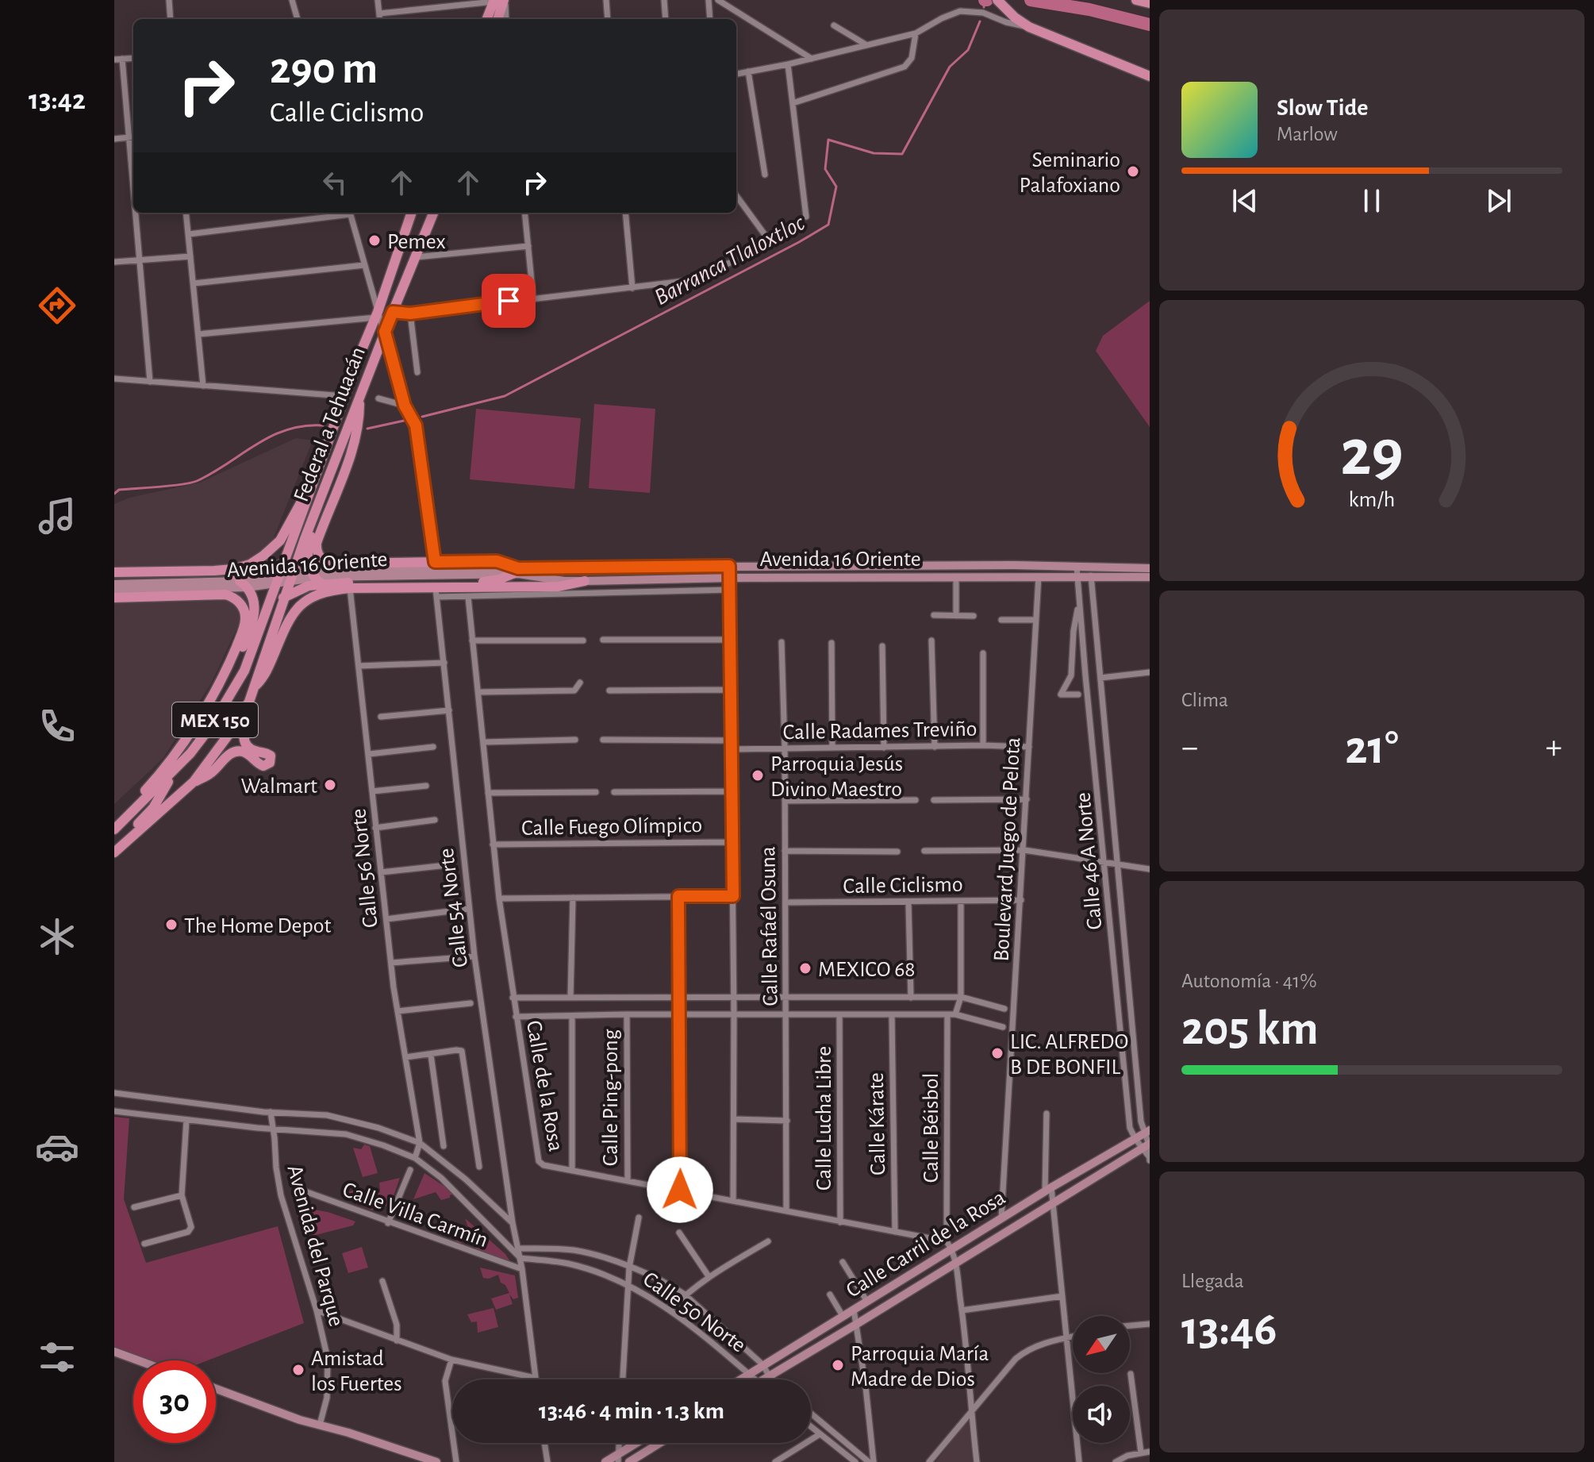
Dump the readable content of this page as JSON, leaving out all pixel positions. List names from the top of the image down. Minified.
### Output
{"streets":{"main road":["Federal a Tehuacán","Avenida 16 Oriente","MEX 150","Calle Carril de la Rosa"],"street":["Calle Radames Treviño","Calle Fuego Olímpico","Boulevard Juego de Pelota","Calle 46 A Norte","Calle 56 Norte","Calle Ciclismo","Calle 54 Norte","Calle Rafaél Osuna","Calle de la Rosa","Calle Ping-pong","Calle Lucha Libre","Calle Kárate","Calle Béisbol","Calle Villa Carmín","Avenida del Parque","Calle 50 Norte"]},"crossings":[["Federal a Tehuacán","Avenida 16 Oriente"],["Federal a Tehuacán","MEX 150"],["Avenida 16 Oriente","MEX 150"],["Avenida 16 Oriente","Boulevard Juego de Pelota"],["Avenida 16 Oriente","Calle 46 A Norte"],["Calle Radames Treviño","Boulevard Juego de Pelota"],["Calle Radames Treviño","Calle Rafaél Osuna"],["Calle Fuego Olímpico","Calle de la Rosa"],["Boulevard Juego de Pelota","Calle Ciclismo"],["Boulevard Juego de Pelota","Calle Carril de la Rosa"],["Calle 46 A Norte","Calle Carril de la Rosa"],["Calle Ciclismo","Calle Rafaél Osuna"],["Calle 54 Norte","Calle Villa Carmín"],["Calle 54 Norte","Calle 50 Norte"],["Calle Rafaél Osuna","Calle de la Rosa"],["Calle de la Rosa","Calle Ping-pong"],["Calle de la Rosa","Calle Lucha Libre"],["Calle de la Rosa","Calle Kárate"],["Calle de la Rosa","Calle Béisbol"],["Calle de la Rosa","Calle Carril de la Rosa"],["Calle Béisbol","Calle Carril de la Rosa"],["Calle Carril de la Rosa","Calle 50 Norte"]],"water":["Barranca Tlaloxtloc"],"places":["Seminario Palafoxiano","Pemex","Parroquia Jesús Divino Maestro","Walmart","The Home Depot","MEXICO 68","LIC. ALFREDO B DE BONFIL","Parroquia María Madre de Dios","Amistad los Fuertes"],"north":"bottom left","page":{"tabs":"13:42","turn":["290 m","Calle Ciclismo"],"song":["Slow Tide","Marlow"],"tile":["Clima",["Autonomía · 41%","205 km"],["Llegada","13:46"]],"heat":["−","21°","+"],"limit":"30","trip":"13:46 · 4 min · 1.3 km","gauge":["29","km/h"]}}
